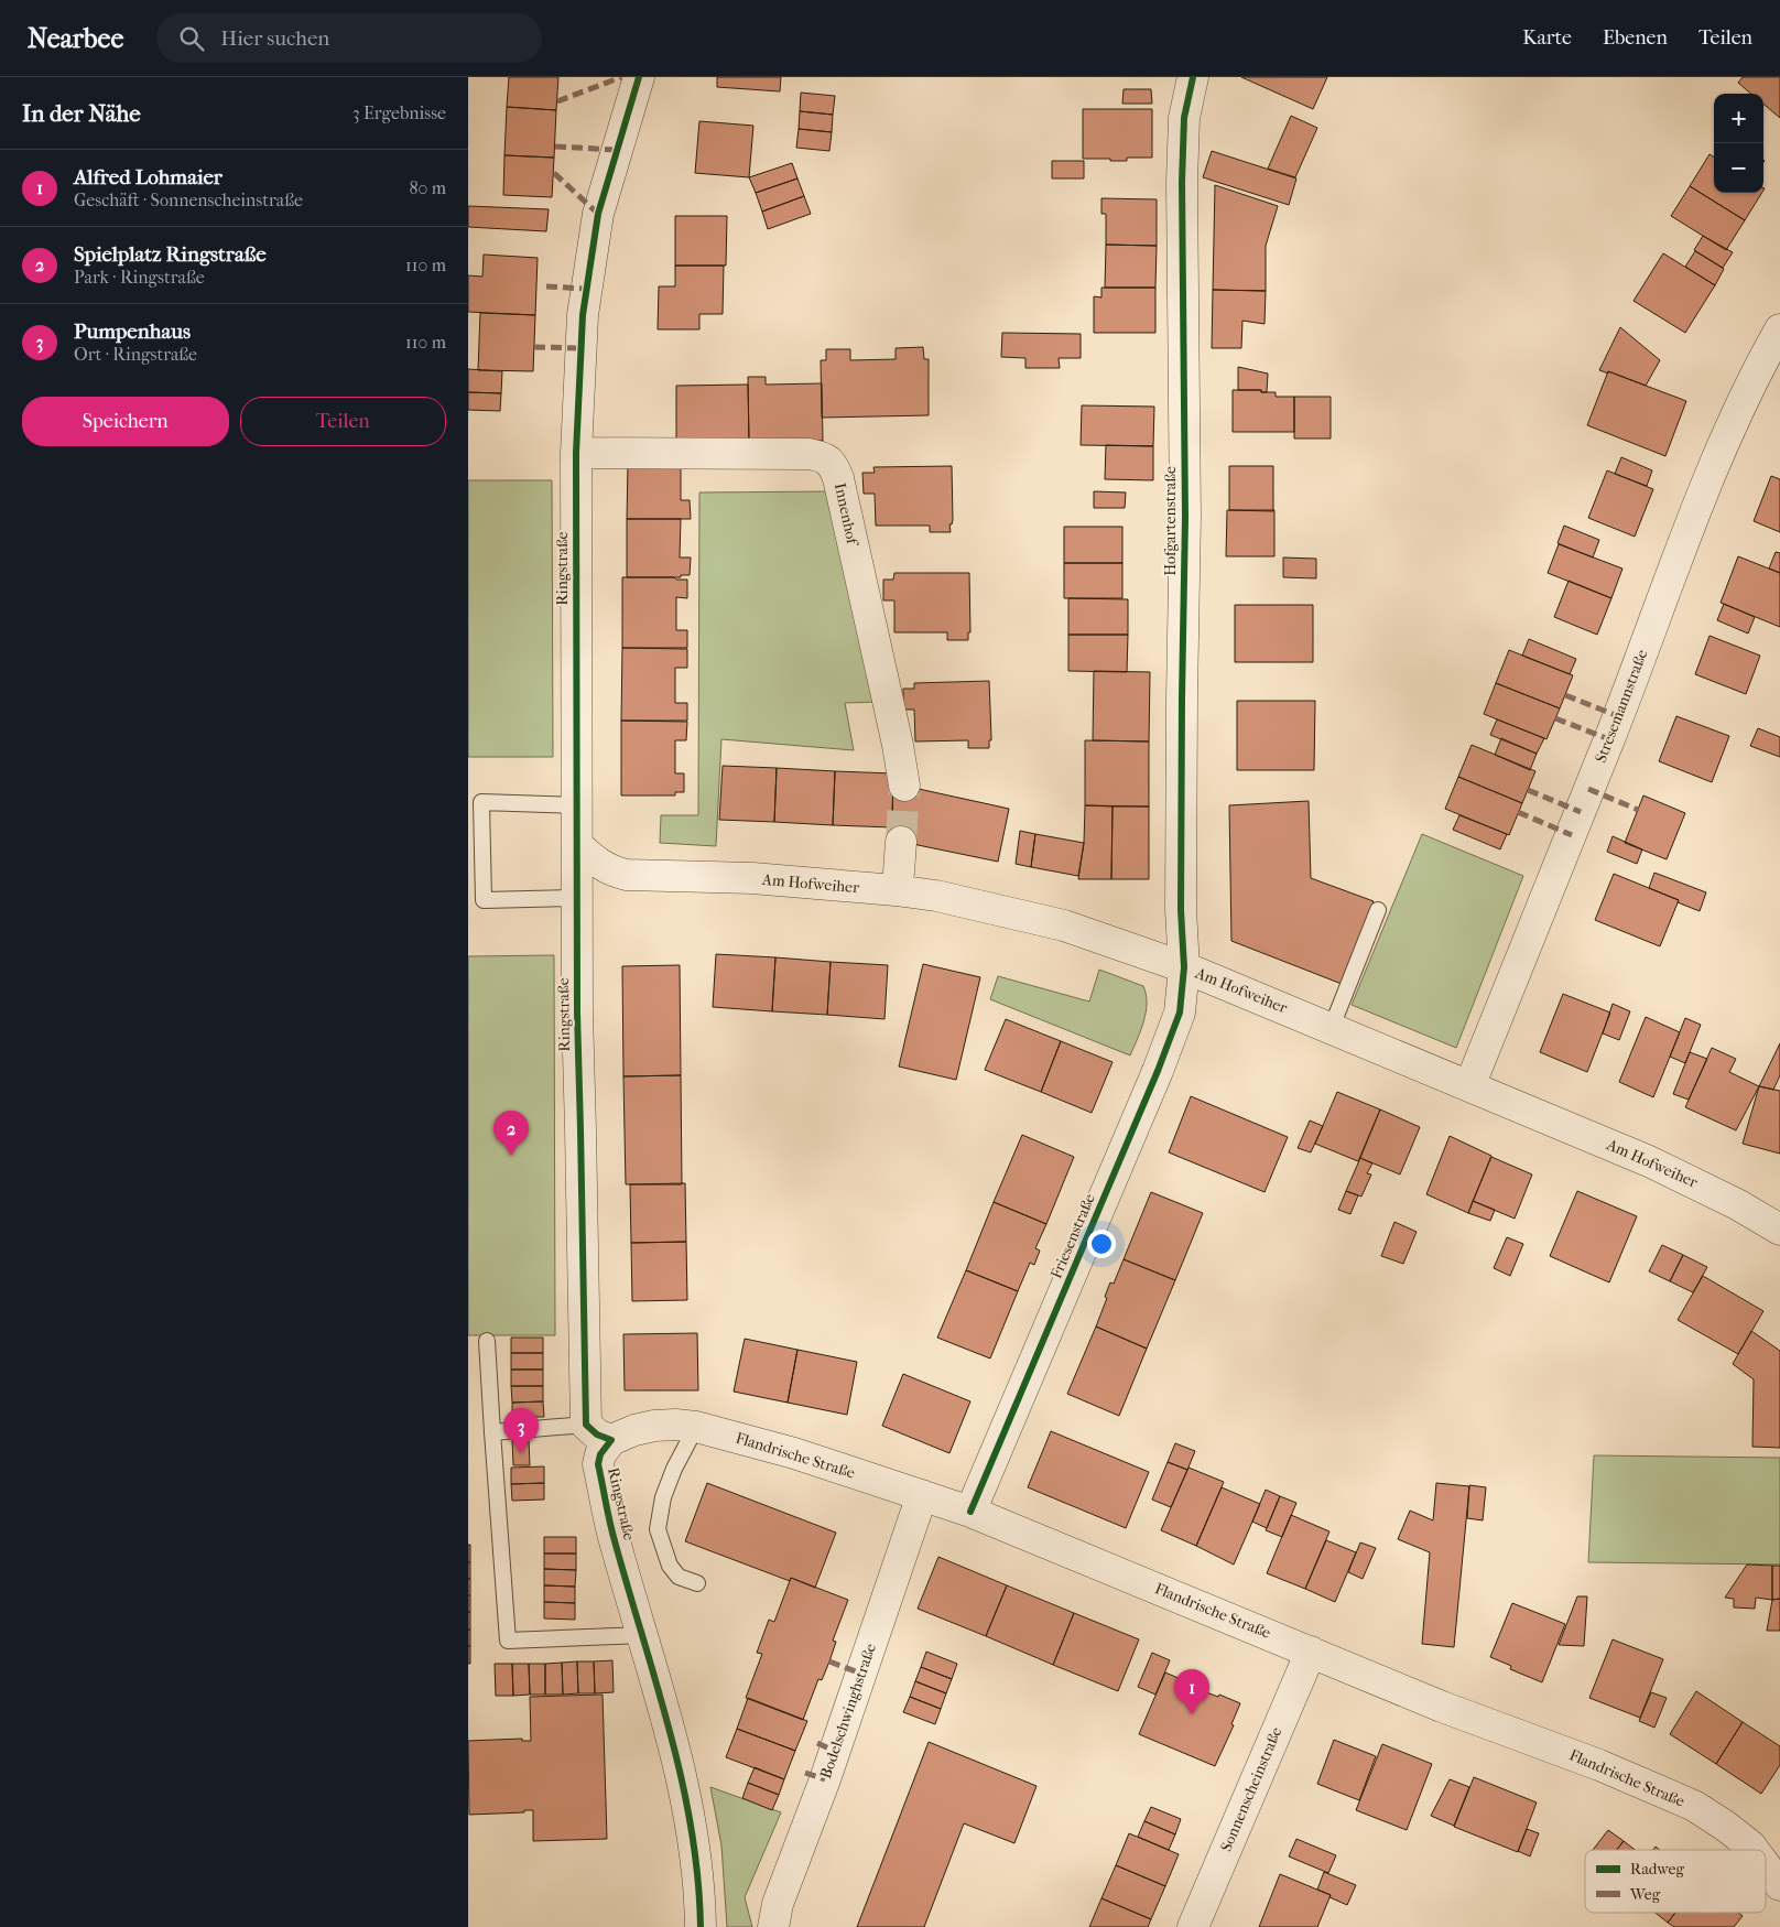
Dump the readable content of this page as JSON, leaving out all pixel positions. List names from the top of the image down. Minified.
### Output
{"streets":{"street":["Innenhof","Hofgartenstraße","Ringstraße","Stresemannstraße","Am Hofweiher","Friesenstraße","Flandrische Straße","Bodelschwinghstraße","Sonnenscheinstraße"]},"crossings":[["Innenhof","Ringstraße"],["Hofgartenstraße","Am Hofweiher"],["Hofgartenstraße","Friesenstraße"],["Ringstraße","Am Hofweiher"],["Ringstraße","Flandrische Straße"],["Stresemannstraße","Am Hofweiher"],["Am Hofweiher","Friesenstraße"],["Friesenstraße","Flandrische Straße"],["Flandrische Straße","Bodelschwinghstraße"],["Flandrische Straße","Sonnenscheinstraße"]],"legend":["Radweg","Weg"],"page":{"header":"Nearbee","search":"Hier suchen","nav":["Karte","Ebenen","Teilen"],"heading":["In der Nähe","3 Ergebnisse"],"map_buttons":["+","−"],"list":[{"mark":"1","name":"Alfred Lohmaier","note":"Geschäft · Sonnenscheinstraße","value":"80 m"},{"mark":"2","name":"Spielplatz Ringstraße","note":"Park · Ringstraße","value":"110 m"},{"mark":"3","name":"Pumpenhaus","note":"Ort · Ringstraße","value":"110 m"}],"buttons":["Speichern","Teilen"],"pins":["2","3","1"]}}
